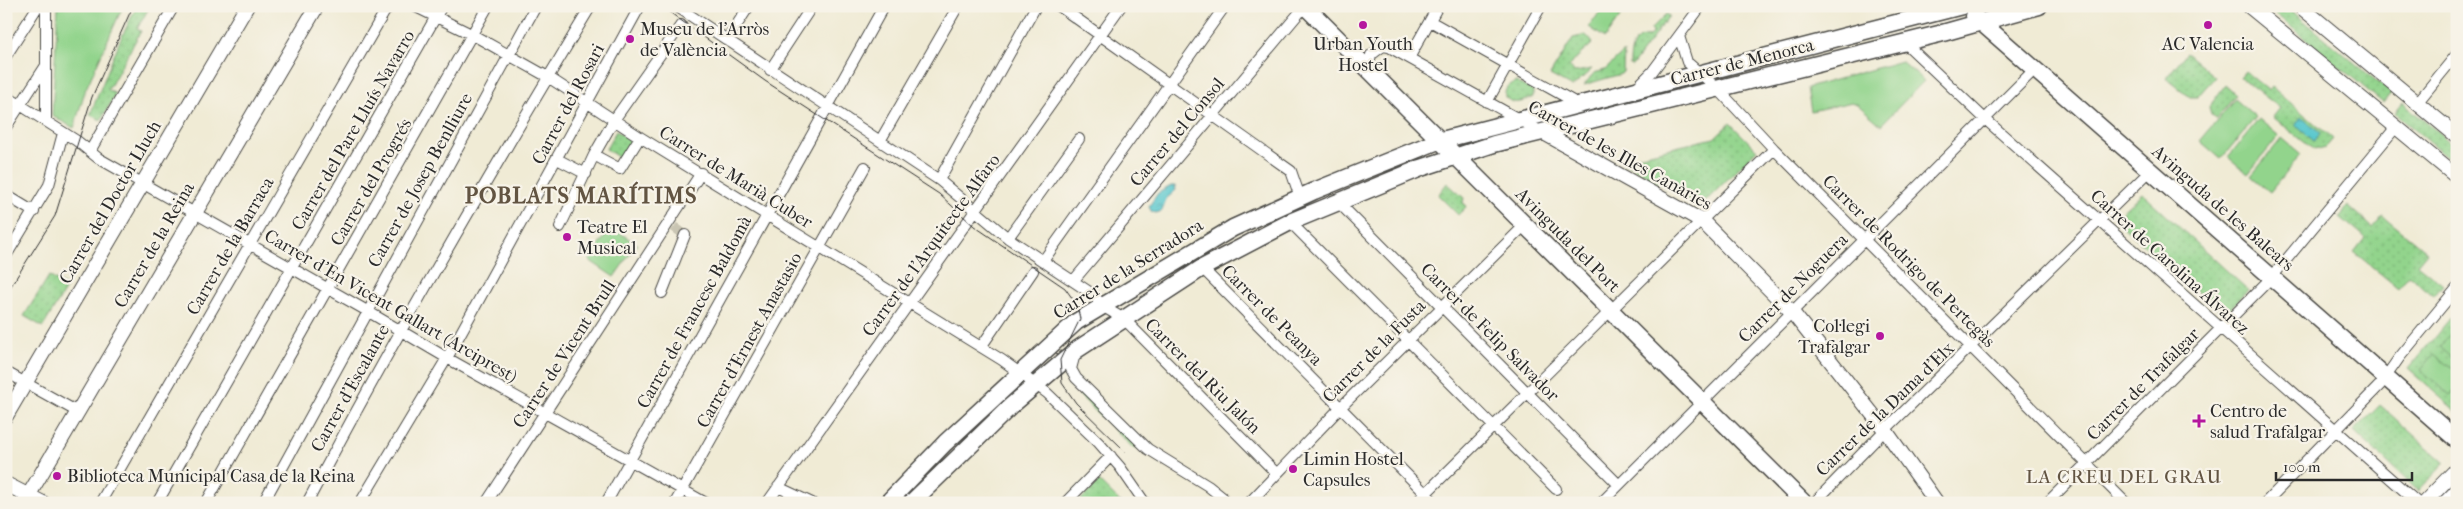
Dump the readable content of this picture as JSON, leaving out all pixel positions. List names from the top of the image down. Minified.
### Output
{"streets":{"main road":["Carrer de Menorca","Avinguda de les Balears","Avinguda del Port","Carrer de la Serradora"],"street":["Carrer del Rosari","Carrer del Pare Lluís Navarro","Carrer del Consol","Carrer de les Illes Canàries","Carrer de Marià Cuber","Carrer de Josep Benlliure","Carrer del Progrés","Carrer del Doctor Lluch","Carrer de la Reina","Carrer de l'Arquitecte Alfaro","Carrer de la Barraca","Carrer de Rodrigo de Pertegàs","Carrer de Carolina Álvarez","Carrer de Noguera","Carrer d'En Vicent Gallart (Arciprest)","Carrer de Francesc Baldomà","Carrer de Peanya","Carrer de Felip Salvador","Carrer d'Ernest Anastasio","Carrer de la Fusta","Carrer de Vicent Brull","Carrer del Riu Jalón","Carrer de Trafalgar","Carrer d'Escalante","Carrer de la Dama d'Elx"]},"crossings":[["Carrer de Menorca","Carrer de les Illes Canàries"],["Carrer de Menorca","Avinguda de les Balears"],["Carrer de Menorca","Avinguda del Port"],["Carrer de Menorca","Carrer de Rodrigo de Pertegàs"],["Carrer de Menorca","Carrer de Carolina Álvarez"],["Carrer de Menorca","Carrer de la Serradora"],["Carrer del Rosari","Carrer de Marià Cuber"],["Carrer del Rosari","Carrer d'En Vicent Gallart (Arciprest)"],["Carrer del Pare Lluís Navarro","Carrer de Marià Cuber"],["Carrer del Pare Lluís Navarro","Carrer d'En Vicent Gallart (Arciprest)"],["Carrer del Consol","Avinguda del Port"],["Carrer del Consol","Carrer del Riu Jalón"],["Carrer de les Illes Canàries","Avinguda del Port"],["Carrer de les Illes Canàries","Carrer de Noguera"],["Carrer de les Illes Canàries","Carrer de la Dama d'Elx"],["Carrer de Marià Cuber","Carrer de Josep Benlliure"],["Carrer de Marià Cuber","Carrer del Progrés"],["Carrer de Marià Cuber","Carrer de l'Arquitecte Alfaro"],["Carrer de Marià Cuber","Carrer de la Serradora"],["Carrer de Marià Cuber","Carrer de Francesc Baldomà"],["Carrer de Marià Cuber","Carrer d'Ernest Anastasio"],["Carrer de Marià Cuber","Carrer de Vicent Brull"],["Carrer de Marià Cuber","Carrer d'Escalante"],["Carrer de Josep Benlliure","Carrer d'En Vicent Gallart (Arciprest)"],["Carrer del Progrés","Carrer d'En Vicent Gallart (Arciprest)"],["Carrer del Doctor Lluch","Carrer d'En Vicent Gallart (Arciprest)"],["Avinguda de les Balears","Carrer de Noguera"],["Avinguda de les Balears","Carrer de Trafalgar"],["Avinguda de les Balears","Carrer de la Dama d'Elx"],["Avinguda del Port","Carrer de la Serradora"],["Avinguda del Port","Carrer de Noguera"],["Avinguda del Port","Carrer de la Fusta"],["Carrer de la Reina","Carrer d'En Vicent Gallart (Arciprest)"],["Carrer de l'Arquitecte Alfaro","Carrer del Riu Jalón"],["Carrer de la Barraca","Carrer d'En Vicent Gallart (Arciprest)"],["Carrer de Rodrigo de Pertegàs","Carrer de Noguera"],["Carrer de Rodrigo de Pertegàs","Carrer de Trafalgar"],["Carrer de Rodrigo de Pertegàs","Carrer de la Dama d'Elx"],["Carrer de Carolina Álvarez","Carrer de Noguera"],["Carrer de Carolina Álvarez","Carrer de Trafalgar"],["Carrer de Carolina Álvarez","Carrer de la Dama d'Elx"],["Carrer de la Serradora","Carrer del Riu Jalón"],["Carrer de Noguera","Carrer de Felip Salvador"],["Carrer d'En Vicent Gallart (Arciprest)","Carrer de Francesc Baldomà"],["Carrer d'En Vicent Gallart (Arciprest)","Carrer d'Ernest Anastasio"],["Carrer d'En Vicent Gallart (Arciprest)","Carrer de Vicent Brull"],["Carrer d'En Vicent Gallart (Arciprest)","Carrer d'Escalante"],["Carrer de Francesc Baldomà","Carrer del Riu Jalón"],["Carrer de Peanya","Carrer de la Fusta"],["Carrer de Felip Salvador","Carrer de la Fusta"],["Carrer de la Fusta","Carrer del Riu Jalón"]],"districts":["POBLATS MARÍTIMS","LA CREU DEL GRAU"],"places":{"other":["Urban Youth Hostel","AC Valencia","Museu de l'Arròs de València","Teatre El Musical","Col·legi Trafalgar","Limin Hostel Capsules","Biblioteca Municipal Casa de la Reina"],"health":["Centro de salud Trafalgar"]},"scale_bar":"100 m"}
